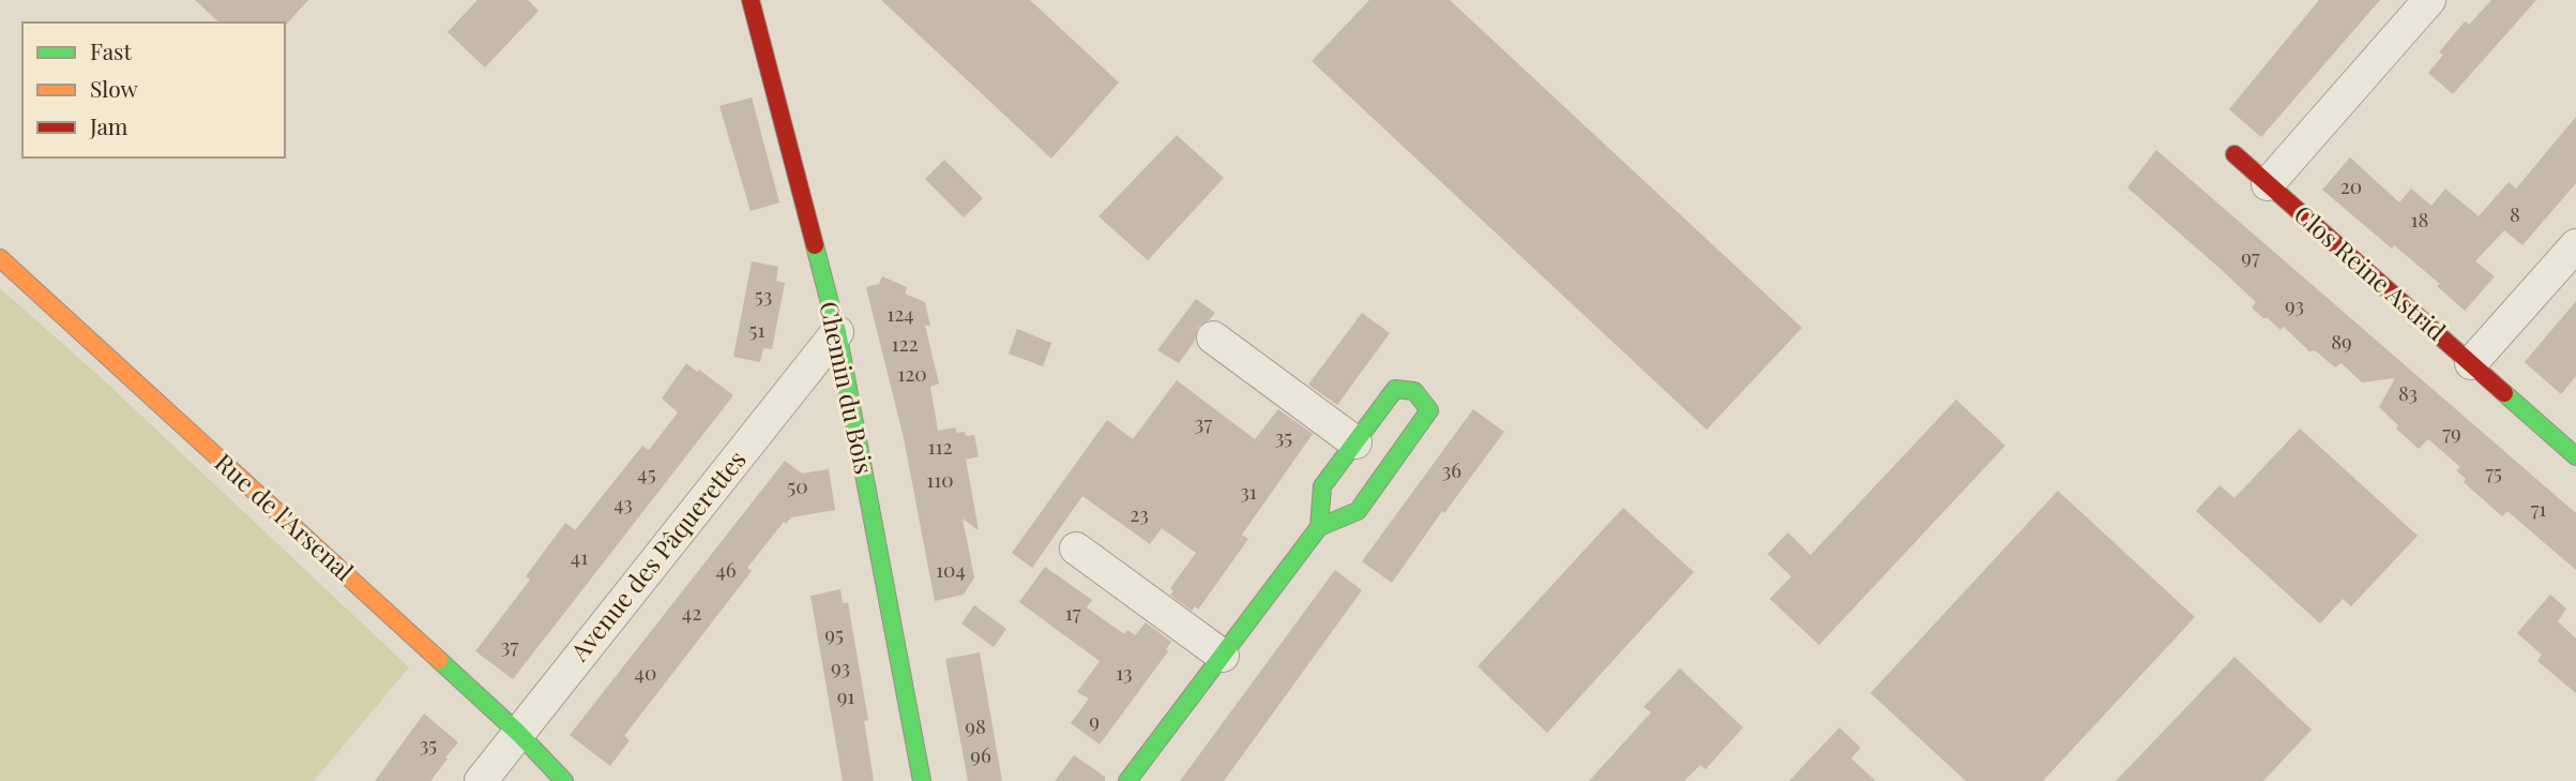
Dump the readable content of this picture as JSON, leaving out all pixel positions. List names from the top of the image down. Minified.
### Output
{"streets":{"street":["Clos Reine Astrid","Chemin du Bois","Rue de l'Arsenal","Avenue des Pâquerettes"]},"crossings":[["Chemin du Bois","Avenue des Pâquerettes"],["Rue de l'Arsenal","Avenue des Pâquerettes"]],"house_numbers":["20","8","18","97","53","93","124","51","89","122","120","83","37","79","35","112","36","75","45","110","50","31","43","71","23","41","46","104","42","17","95","37","93","40","13","91","9","98","35","96"],"legend":["Fast","Slow","Jam"]}
